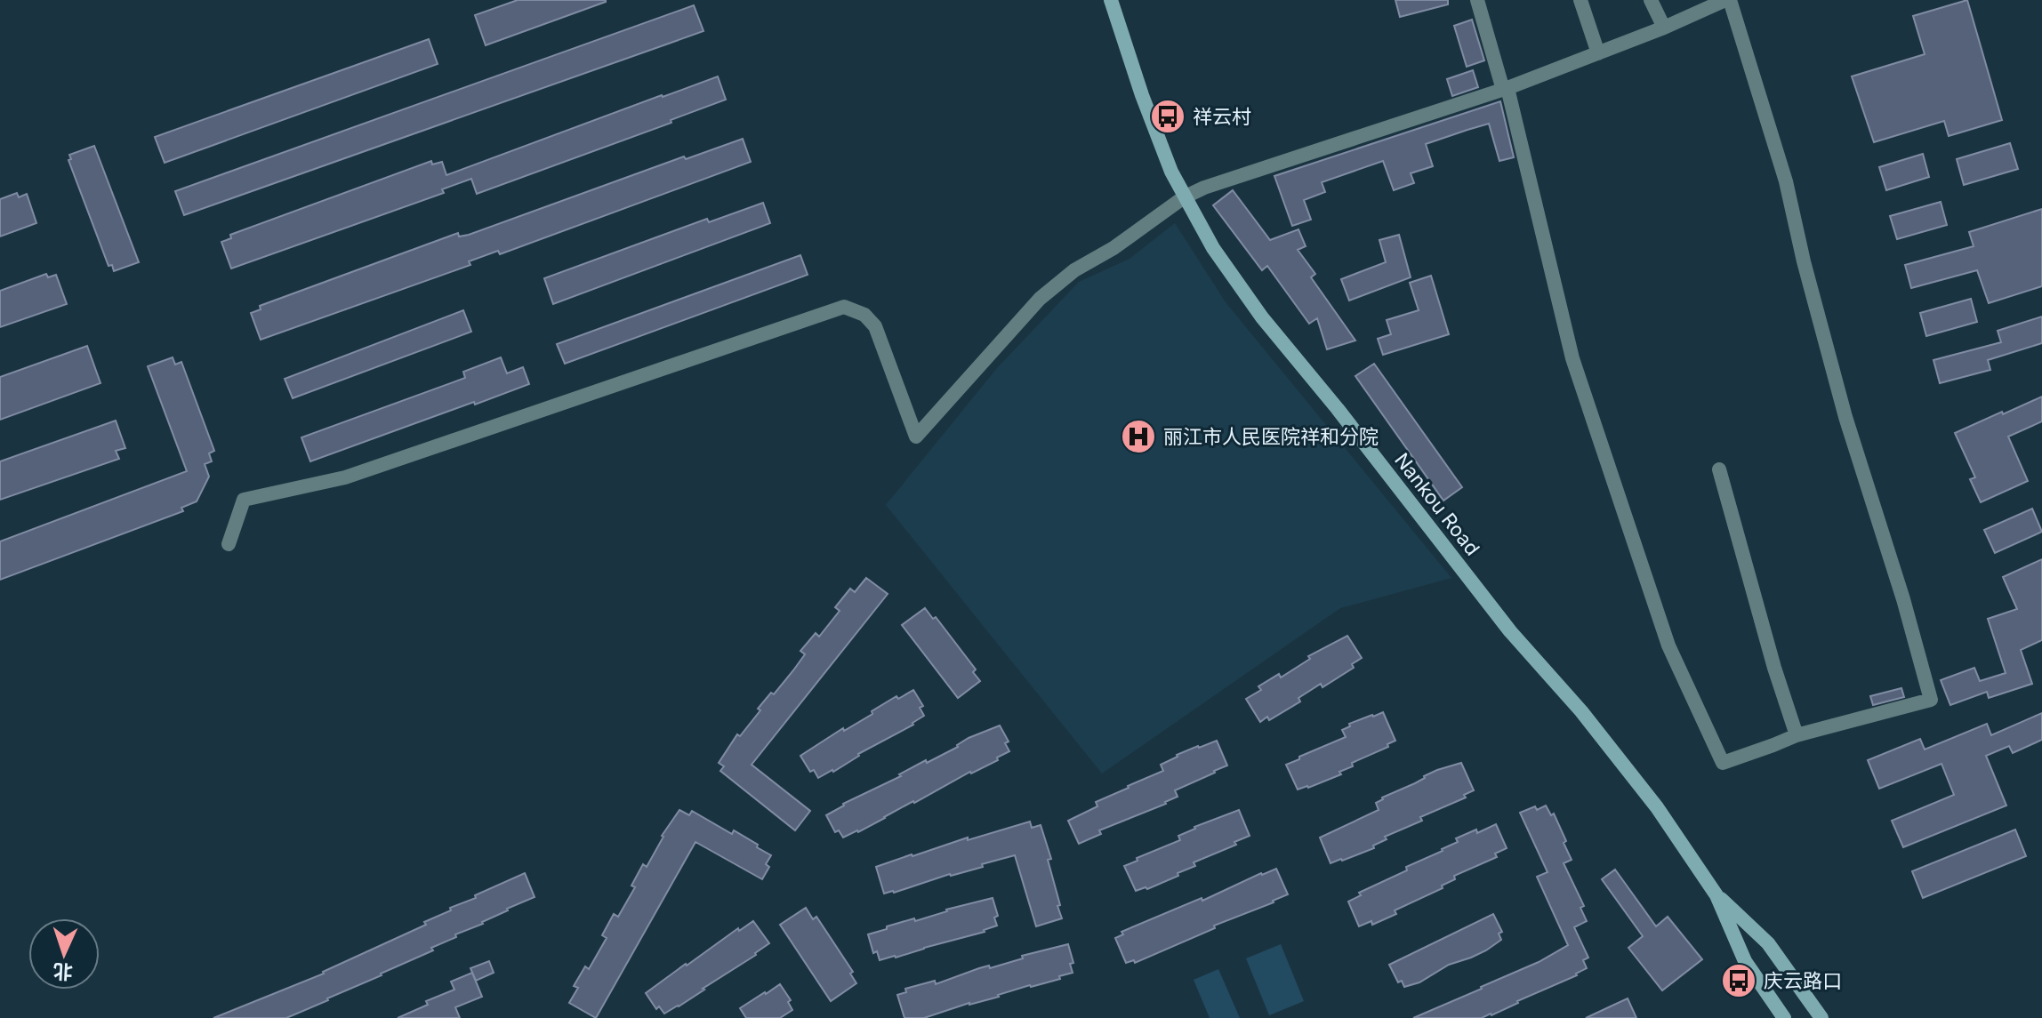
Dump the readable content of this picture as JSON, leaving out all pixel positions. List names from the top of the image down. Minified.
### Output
{"streets":{"main road":["Nankou Road"]},"places":{"bus stop":["祥云村","庆云路口"],"hospital":["丽江市人民医院祥和分院"]},"north":"bottom"}
